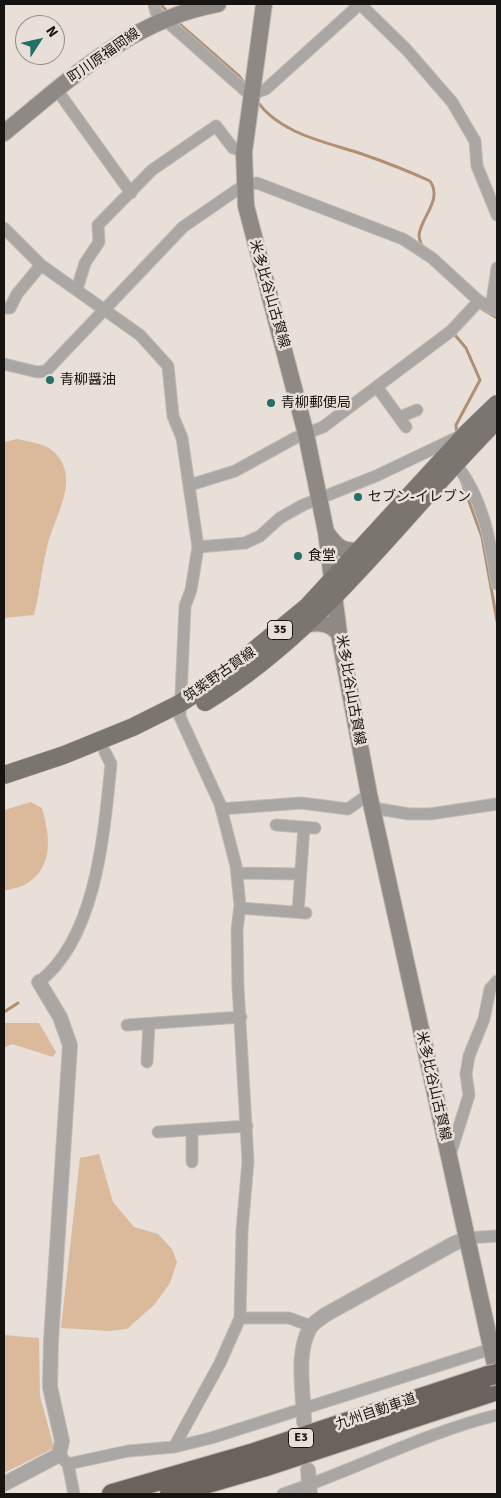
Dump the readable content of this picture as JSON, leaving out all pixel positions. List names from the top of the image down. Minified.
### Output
{"streets":{"highway":["九州自動車道","E3"],"main road":["町川原福岡線","米多比谷山古賀線","35","筑紫野古賀線"]},"crossings":[["米多比谷山古賀線","筑紫野古賀線"],["米多比谷山古賀線","九州自動車道"]],"places":["青柳醤油","青柳郵便局","セブン-イレブン","食堂"],"north":"top right"}
